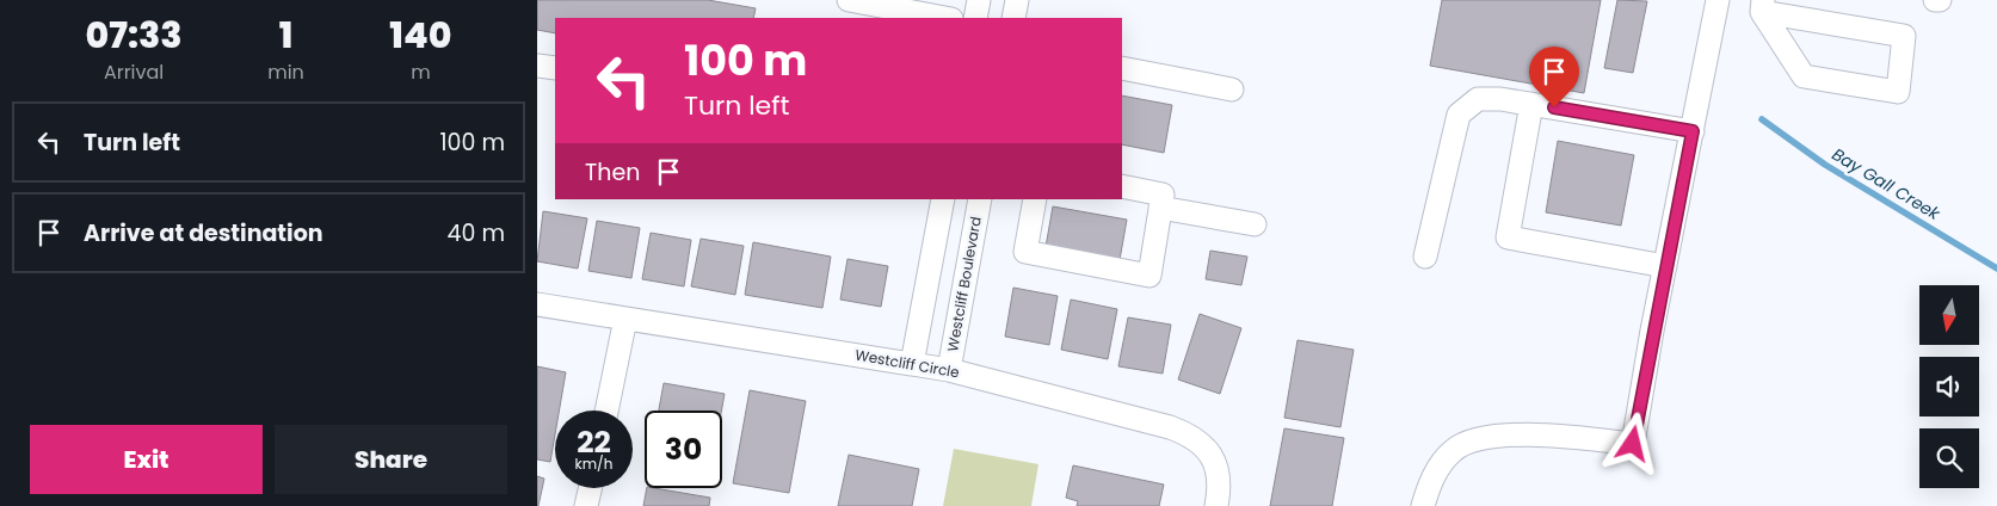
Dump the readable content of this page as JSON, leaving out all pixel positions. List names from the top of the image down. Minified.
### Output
{"streets":{"street":["Westcliff Boulevard","Westcliff Circle"]},"crossings":[["Westcliff Boulevard","Westcliff Circle"]],"water":["Bay Gall Creek"],"north":"bottom","page":{"eta":["07:33","Arrival","1","min","140","m"],"turn":["100 m","Turn left"],"list":[{"name":"Turn left","value":"100 m"},{"name":"Arrive at destination","value":"40 m"}],"then":"Then","speed":"22 km/h","limit":"30","buttons":["Exit","Share"]}}
